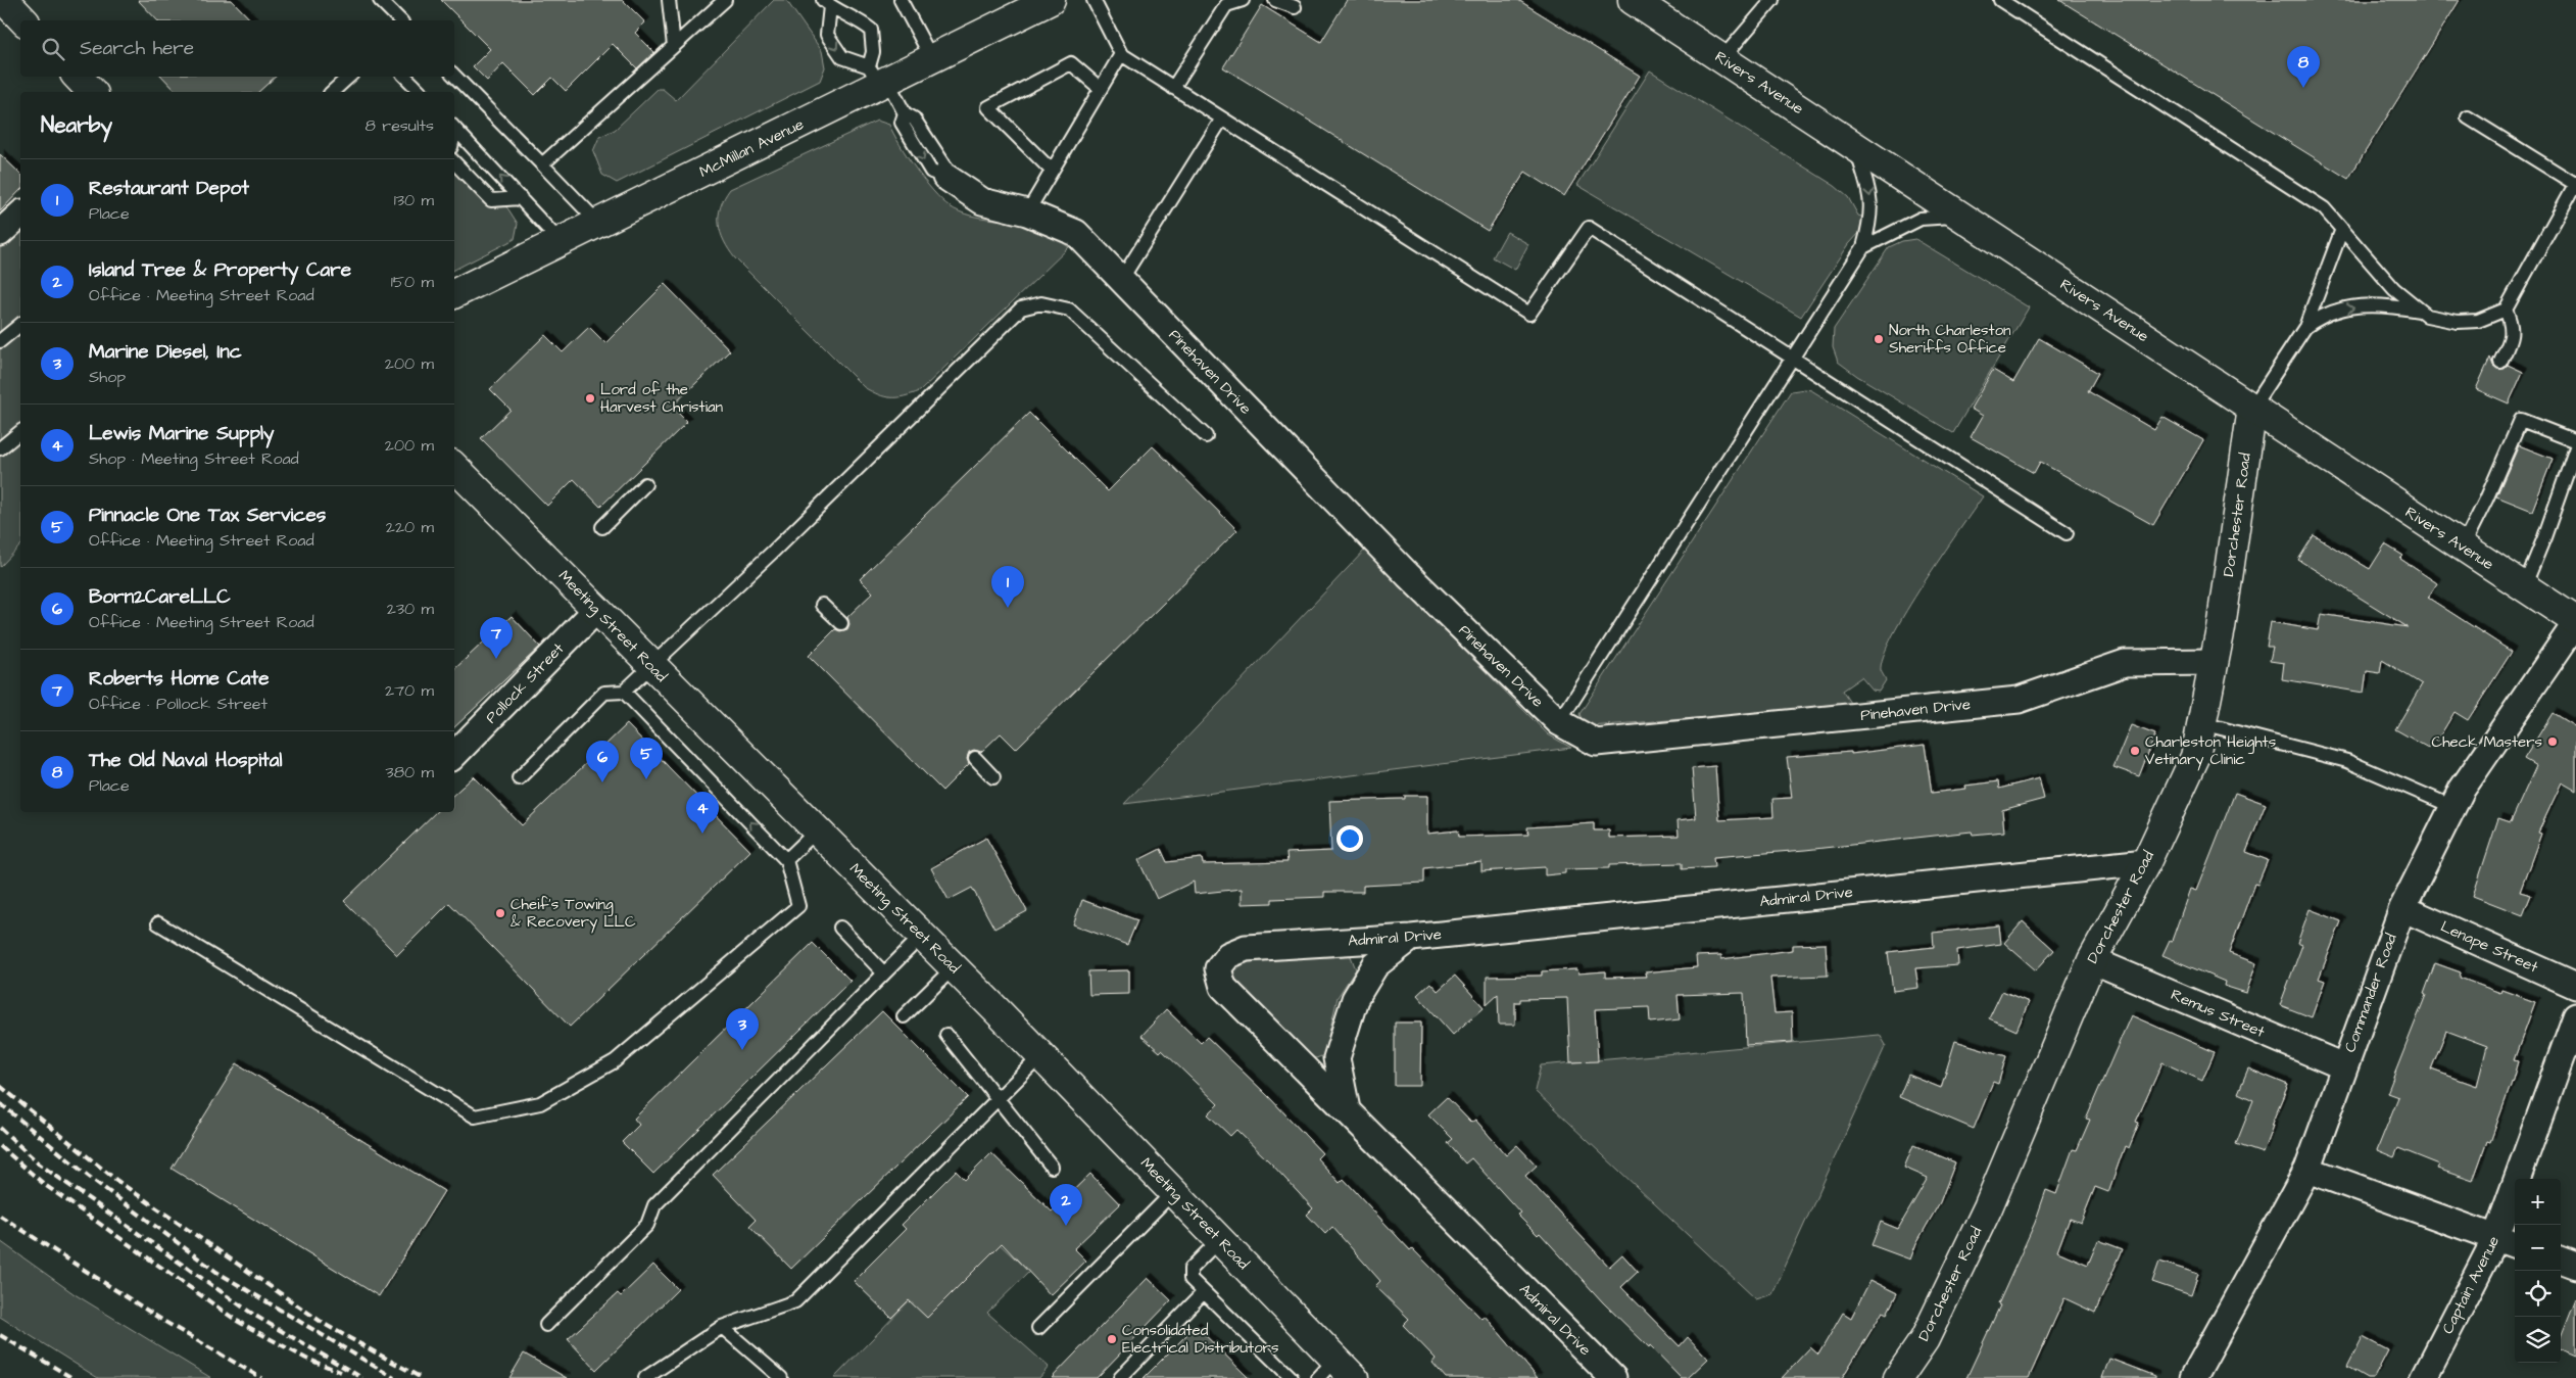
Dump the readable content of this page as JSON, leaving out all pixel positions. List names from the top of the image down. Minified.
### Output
{"streets":{"main road":["Rivers Avenue","McMillan Avenue","Dorchester Road","Meeting Street Road"],"street":["Pinehaven Drive","Pollock Street","Admiral Drive","Lenape Street","Commander Road","Remus Street","Captain Avenue"]},"crossings":[["Rivers Avenue","Dorchester Road"],["Rivers Avenue","Commander Road"],["Pinehaven Drive","Dorchester Road"],["Dorchester Road","Admiral Drive"],["Dorchester Road","Remus Street"],["Meeting Street Road","Pollock Street"],["Lenape Street","Commander Road"],["Commander Road","Remus Street"]],"places":["North Charleston Sheriffs Office","Lord of the Harvest Christian","Check Masters","Charleston Heights Vetinary Clinic","Cheif's Towing & Recovery LLC","Consolidated Electrical Distributors"],"page":{"search":"Search here","pins":["8","1","7","5","6","4","3","2"],"heading":["Nearby","8 results"],"list":[{"mark":"1","name":"Restaurant Depot","note":"Place","value":"130 m"},{"mark":"2","name":"Island Tree & Property Care","note":"Office · Meeting Street Road","value":"150 m"},{"mark":"3","name":"Marine Diesel, Inc","note":"Shop","value":"200 m"},{"mark":"4","name":"Lewis Marine Supply","note":"Shop · Meeting Street Road","value":"200 m"},{"mark":"5","name":"Pinnacle One Tax Services","note":"Office · Meeting Street Road","value":"220 m"},{"mark":"6","name":"Born2CareLLC","note":"Office · Meeting Street Road","value":"230 m"},{"mark":"7","name":"Roberts Home Cate","note":"Office · Pollock Street","value":"270 m"},{"mark":"8","name":"The Old Naval Hospital","note":"Place","value":"380 m"}],"map_buttons":["+","−"]}}
